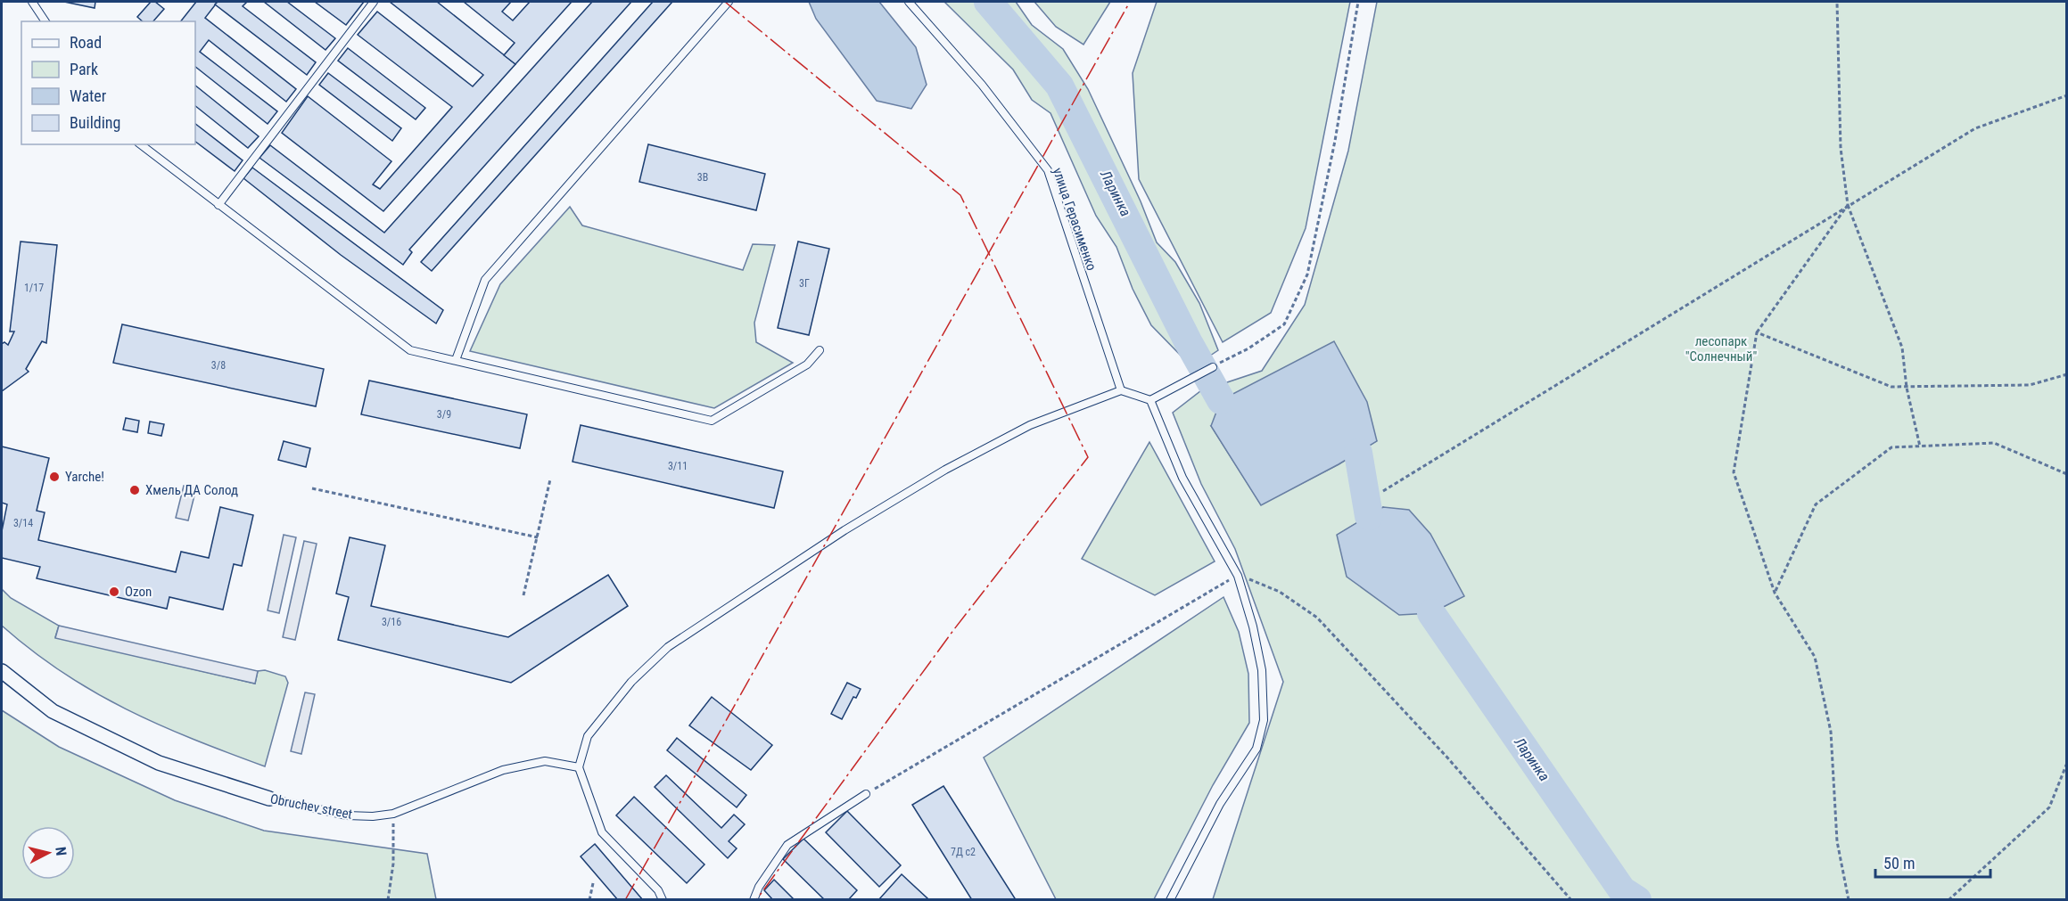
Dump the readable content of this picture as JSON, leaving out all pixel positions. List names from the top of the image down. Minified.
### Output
{"streets":{"street":["Obruchev street"],"lane":["улица Герасименко"]},"water":["Ларинка"],"parks":["лесопарк \"Солнечный\""],"places":["Yarche!","Хмель ДА Солод","Ozon"],"house_numbers":["3В","3Г","1/17","3/8","3/9","3/11","3/14","3/16","7Д с2"],"legend":["Road","Park","Water","Building"],"scale_bar":"50 m","north":"right"}
